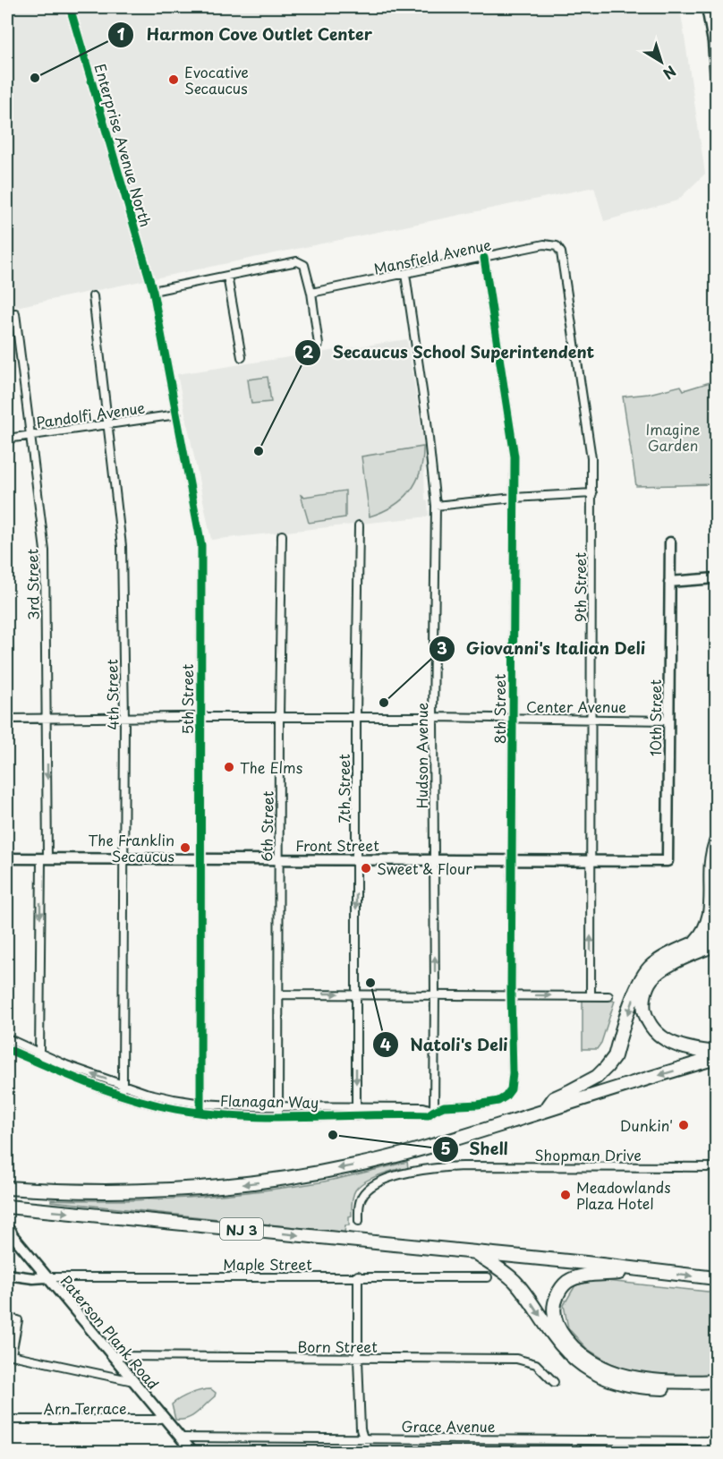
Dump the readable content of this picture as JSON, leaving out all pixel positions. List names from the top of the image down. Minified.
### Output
{"streets":{"highway":["NJ 3"],"street":["Enterprise Avenue North","Mansfield Avenue","Pandolfi Avenue","3rd Street","9th Street","4th Street","5th Street","Center Avenue","8th Street","10th Street","Hudson Avenue","7th Street","6th Street","Front Street","Flanagan Way","Shopman Drive","Maple Street","Paterson Plank Road","Born Street","Arn Terrace","Grace Avenue"]},"crossings":[["Enterprise Avenue North","5th Street"],["Mansfield Avenue","9th Street"],["Mansfield Avenue","8th Street"],["Mansfield Avenue","Hudson Avenue"],["Pandolfi Avenue","3rd Street"],["Pandolfi Avenue","4th Street"],["Pandolfi Avenue","5th Street"],["3rd Street","Center Avenue"],["3rd Street","Front Street"],["3rd Street","Flanagan Way"],["9th Street","Center Avenue"],["9th Street","Front Street"],["4th Street","Center Avenue"],["4th Street","Front Street"],["4th Street","Flanagan Way"],["5th Street","Center Avenue"],["5th Street","Front Street"],["5th Street","Flanagan Way"],["Center Avenue","8th Street"],["Center Avenue","10th Street"],["Center Avenue","Hudson Avenue"],["Center Avenue","7th Street"],["Center Avenue","6th Street"],["8th Street","Front Street"],["8th Street","Flanagan Way"],["10th Street","Front Street"],["Hudson Avenue","Front Street"],["Hudson Avenue","Flanagan Way"],["7th Street","Front Street"],["7th Street","Flanagan Way"],["6th Street","Front Street"],["6th Street","Flanagan Way"],["Maple Street","Paterson Plank Road"],["Paterson Plank Road","Born Street"],["Paterson Plank Road","Arn Terrace"],["Paterson Plank Road","Grace Avenue"]],"one_way":["3rd Street","7th Street"],"parks":["Imagine Garden"],"places":["Harmon Cove Outlet Center","Evocative Secaucus","Secaucus School Superintendent","Giovanni's Italian Deli","The Elms","The Franklin Secaucus","Sweet & Flour","Natoli's Deli","Dunkin'","Shell","Meadowlands Plaza Hotel"],"north":"bottom right"}
